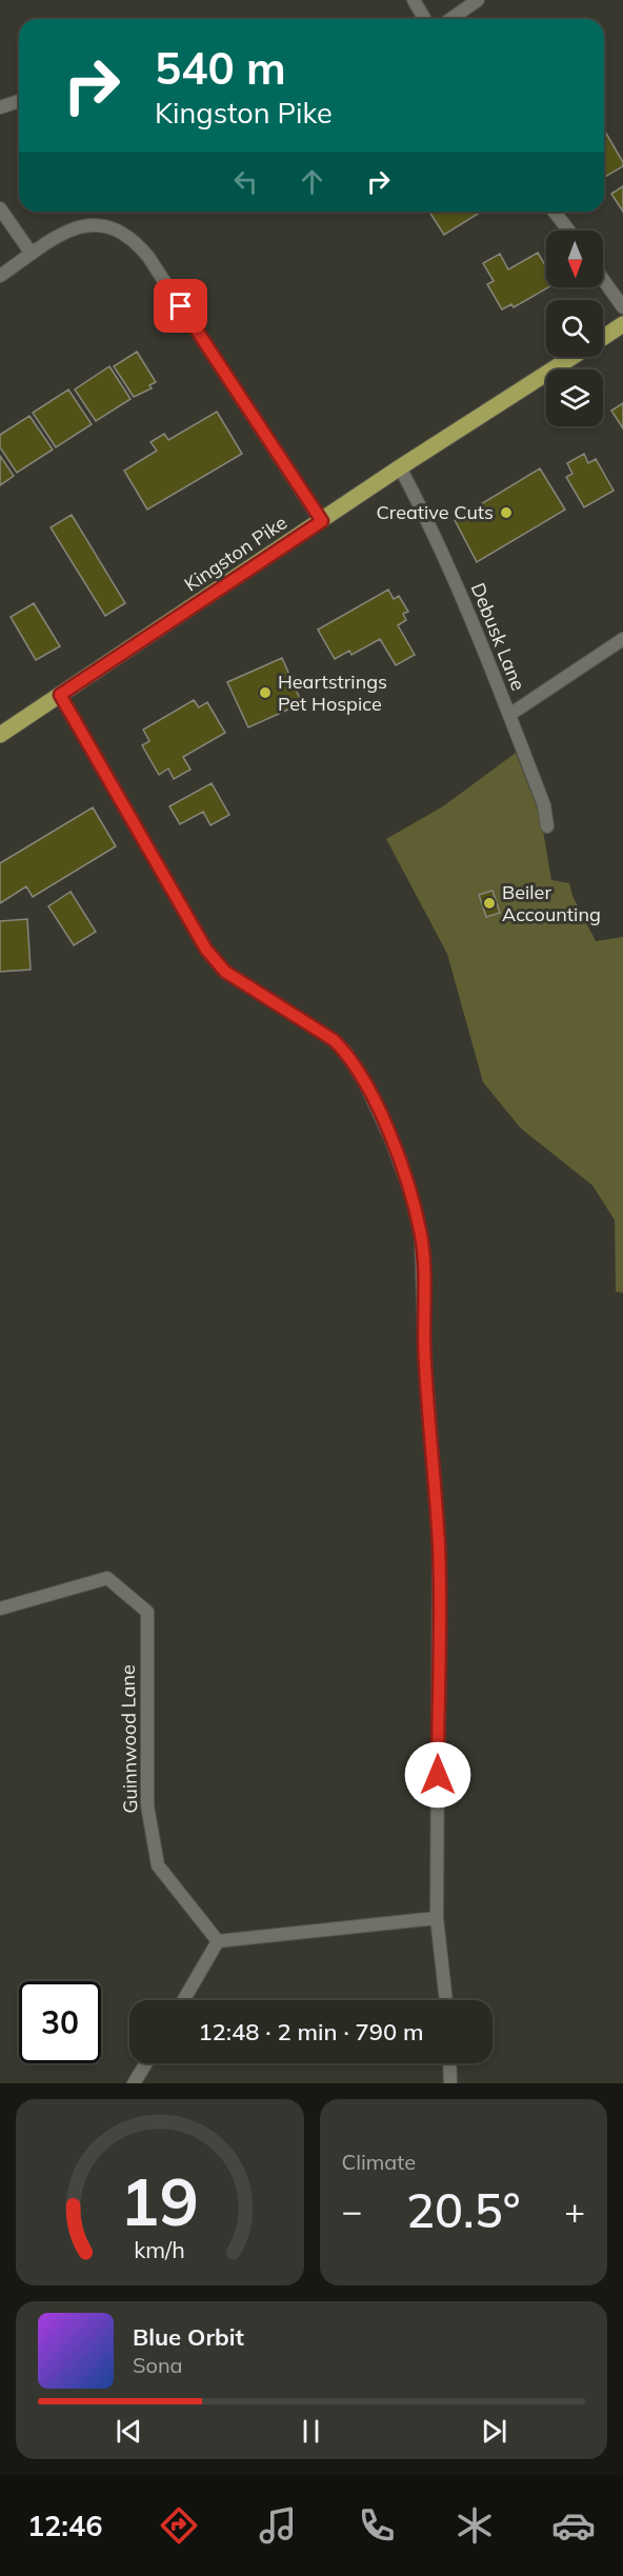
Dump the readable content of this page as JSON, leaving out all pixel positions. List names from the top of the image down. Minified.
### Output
{"streets":{"main road":["Kingston Pike"],"street":["Debusk Lane","Guinnwood Lane"]},"crossings":[["Kingston Pike","Debusk Lane"]],"places":["Creative Cuts","Heartstrings Pet Hospice","Beiler Accounting"],"north":"bottom","page":{"turn":["540 m","Kingston Pike"],"limit":"30","trip":"12:48 · 2 min · 790 m","tile":"Climate","heat":["−","20.5°","+"],"song":["Blue Orbit","Sona"],"tabs":"12:46","gauge":["19","km/h"]}}
